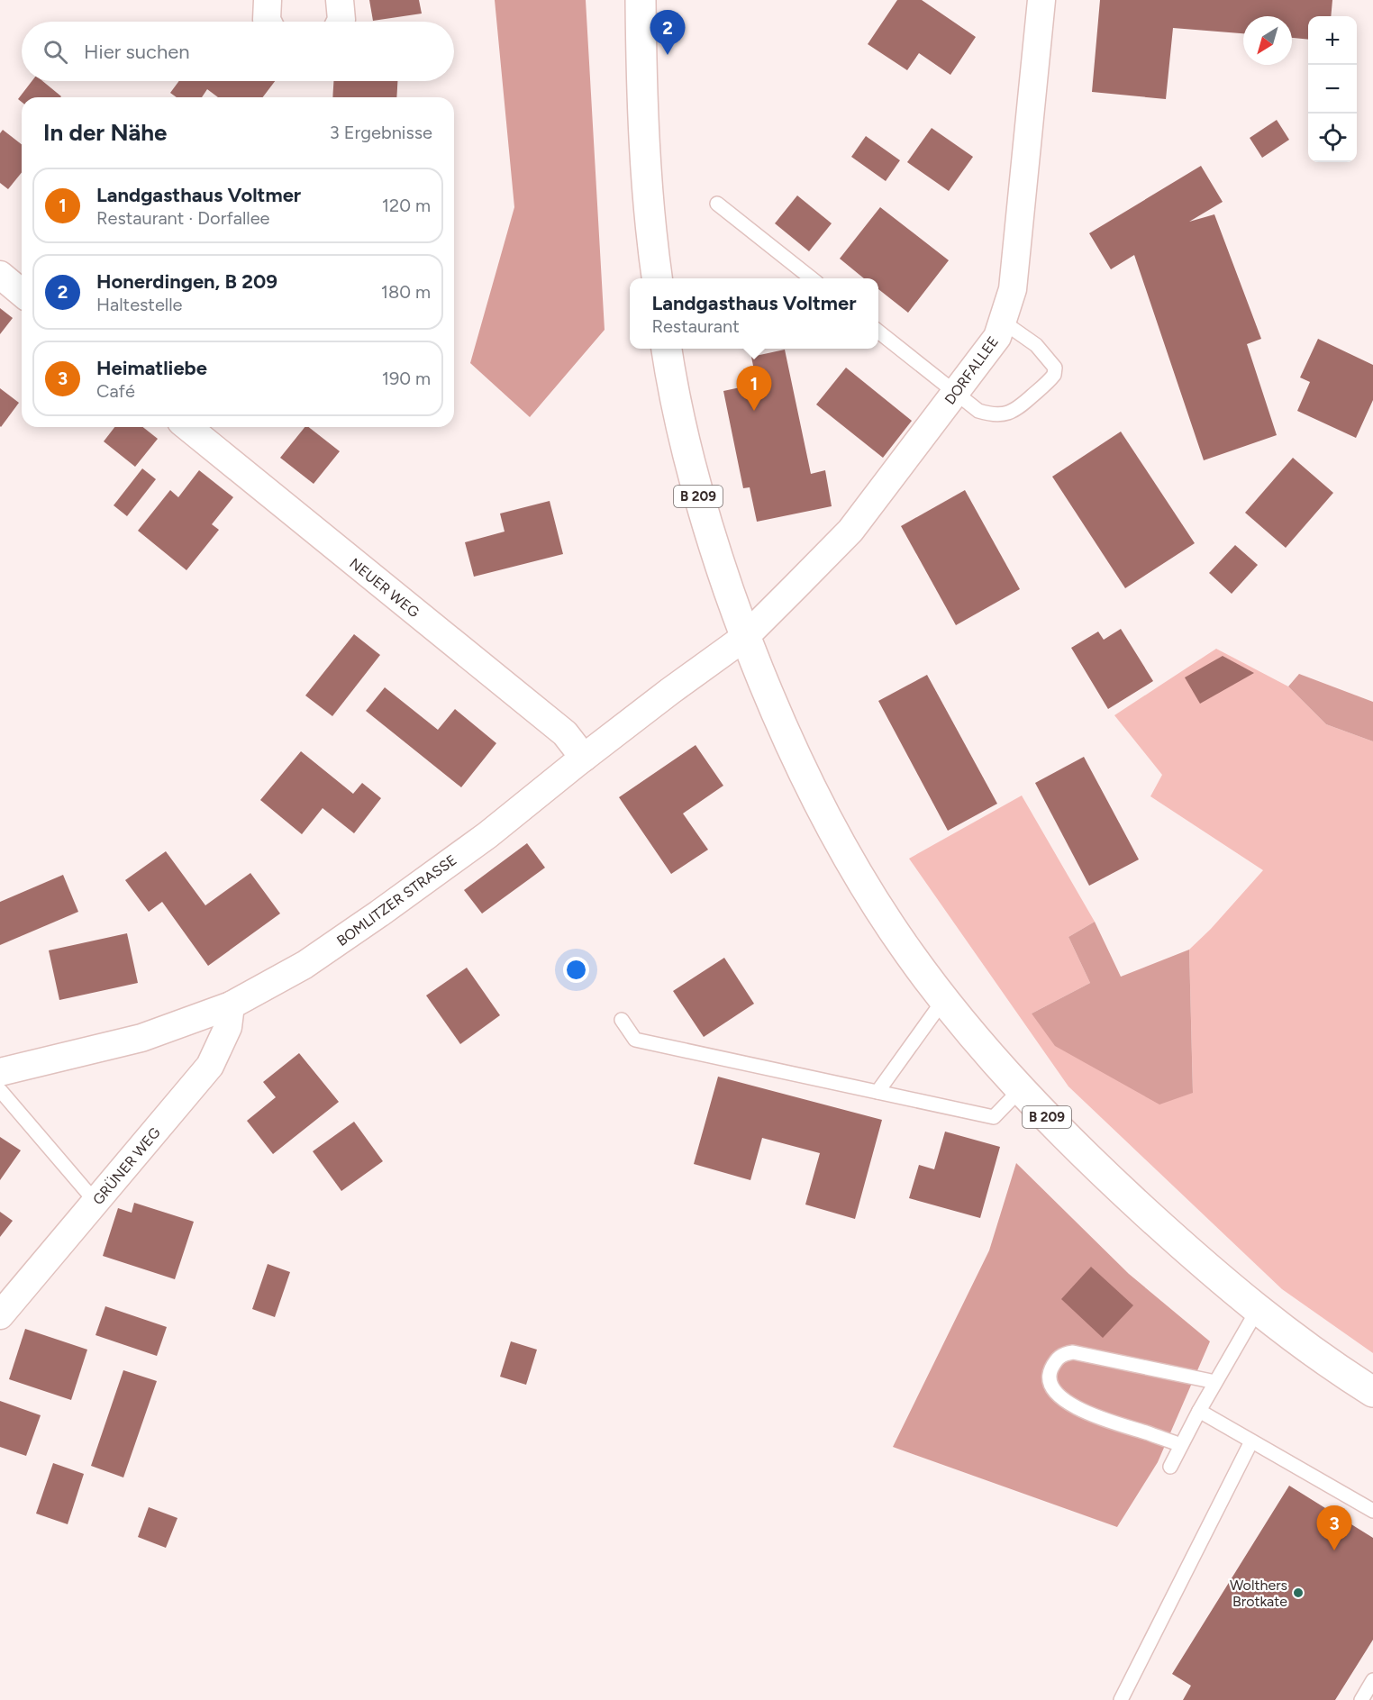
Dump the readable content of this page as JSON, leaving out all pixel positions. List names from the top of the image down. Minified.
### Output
{"streets":{"main road":["B 209"],"street":["DORFALLEE","NEUER WEG","BOMLITZER STRASSE","GRÜNER WEG"]},"crossings":[["DORFALLEE","B 209"],["DORFALLEE","BOMLITZER STRASSE"],["B 209","BOMLITZER STRASSE"],["NEUER WEG","BOMLITZER STRASSE"],["BOMLITZER STRASSE","GRÜNER WEG"]],"places":["Wolthers Brotkate"],"north":"bottom left","page":{"pins":["2","1","3"],"map_buttons":["+","−"],"search":"Hier suchen","heading":["In der Nähe","3 Ergebnisse"],"list":[{"mark":"1","name":"Landgasthaus Voltmer","note":"Restaurant · Dorfallee","value":"120 m"},{"mark":"2","name":"Honerdingen, B 209","note":"Haltestelle","value":"180 m"},{"mark":"3","name":"Heimatliebe","note":"Café","value":"190 m"}],"popup":["Landgasthaus Voltmer","Restaurant"]}}
